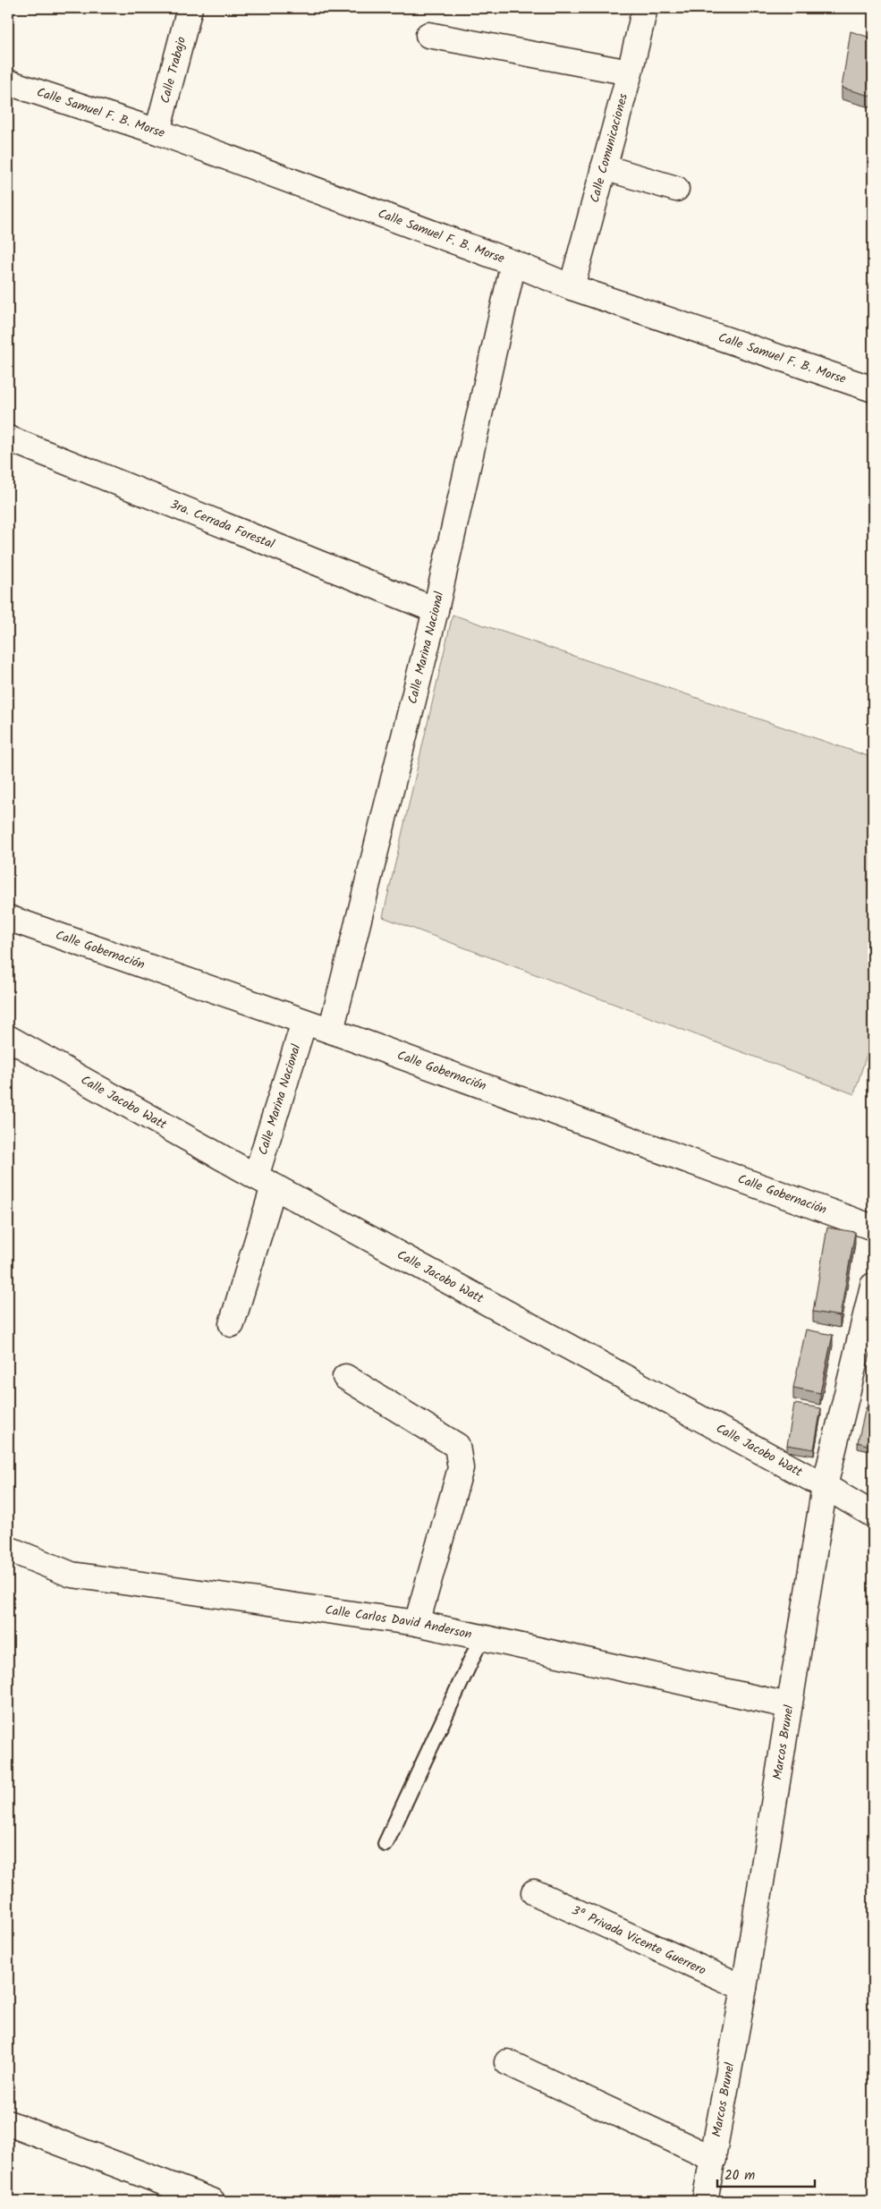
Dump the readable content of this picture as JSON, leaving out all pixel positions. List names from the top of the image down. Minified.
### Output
{"streets":{"street":["Calle Trabajo","Calle Samuel F. B. Morse","Calle Comunicaciones","3ra. Cerrada Forestal","Calle Marina Nacional","Calle Gobernación","Calle Jacobo Watt","Calle Carlos David Anderson","Marcos Brunel","3ª Privada Vicente Guerrero"]},"crossings":[["Calle Trabajo","Calle Samuel F. B. Morse"],["Calle Samuel F. B. Morse","Calle Comunicaciones"],["Calle Samuel F. B. Morse","Calle Marina Nacional"],["3ra. Cerrada Forestal","Calle Marina Nacional"],["Calle Marina Nacional","Calle Gobernación"],["Calle Marina Nacional","Calle Jacobo Watt"],["Calle Jacobo Watt","Marcos Brunel"],["Calle Carlos David Anderson","Marcos Brunel"],["Marcos Brunel","3ª Privada Vicente Guerrero"]],"scale_bar":"20 m"}
